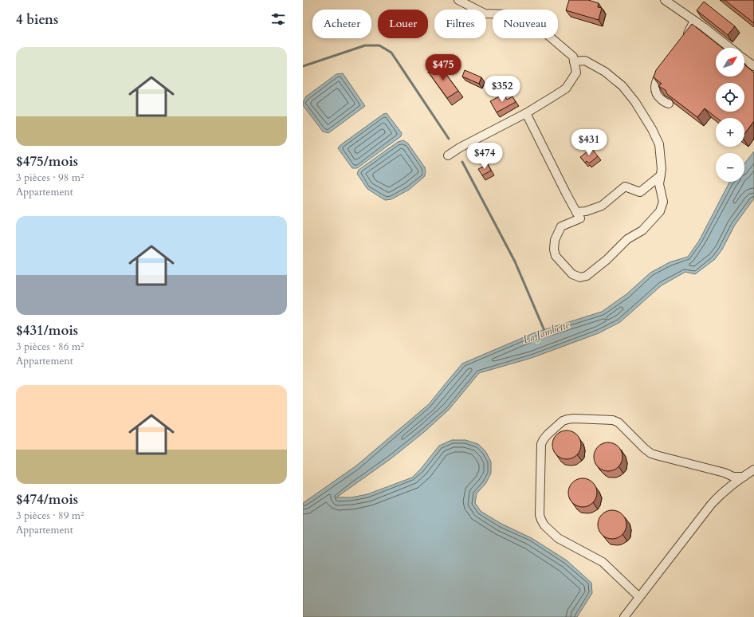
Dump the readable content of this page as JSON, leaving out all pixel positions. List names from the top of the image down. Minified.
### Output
{"water":["La Jambette"],"north":"top right","page":{"heading":"4 biens","chip":["Acheter","Louer","Filtres","Nouveau"],"list":[{"name":"$475/mois","note":"3 pièces · 98 m² · Appartement"},{"name":"$431/mois","note":"3 pièces · 86 m² · Appartement"},{"name":"$474/mois","note":"3 pièces · 89 m² · Appartement"}],"map_buttons":["+","−"],"price":["$475","$352","$431","$474"]}}
